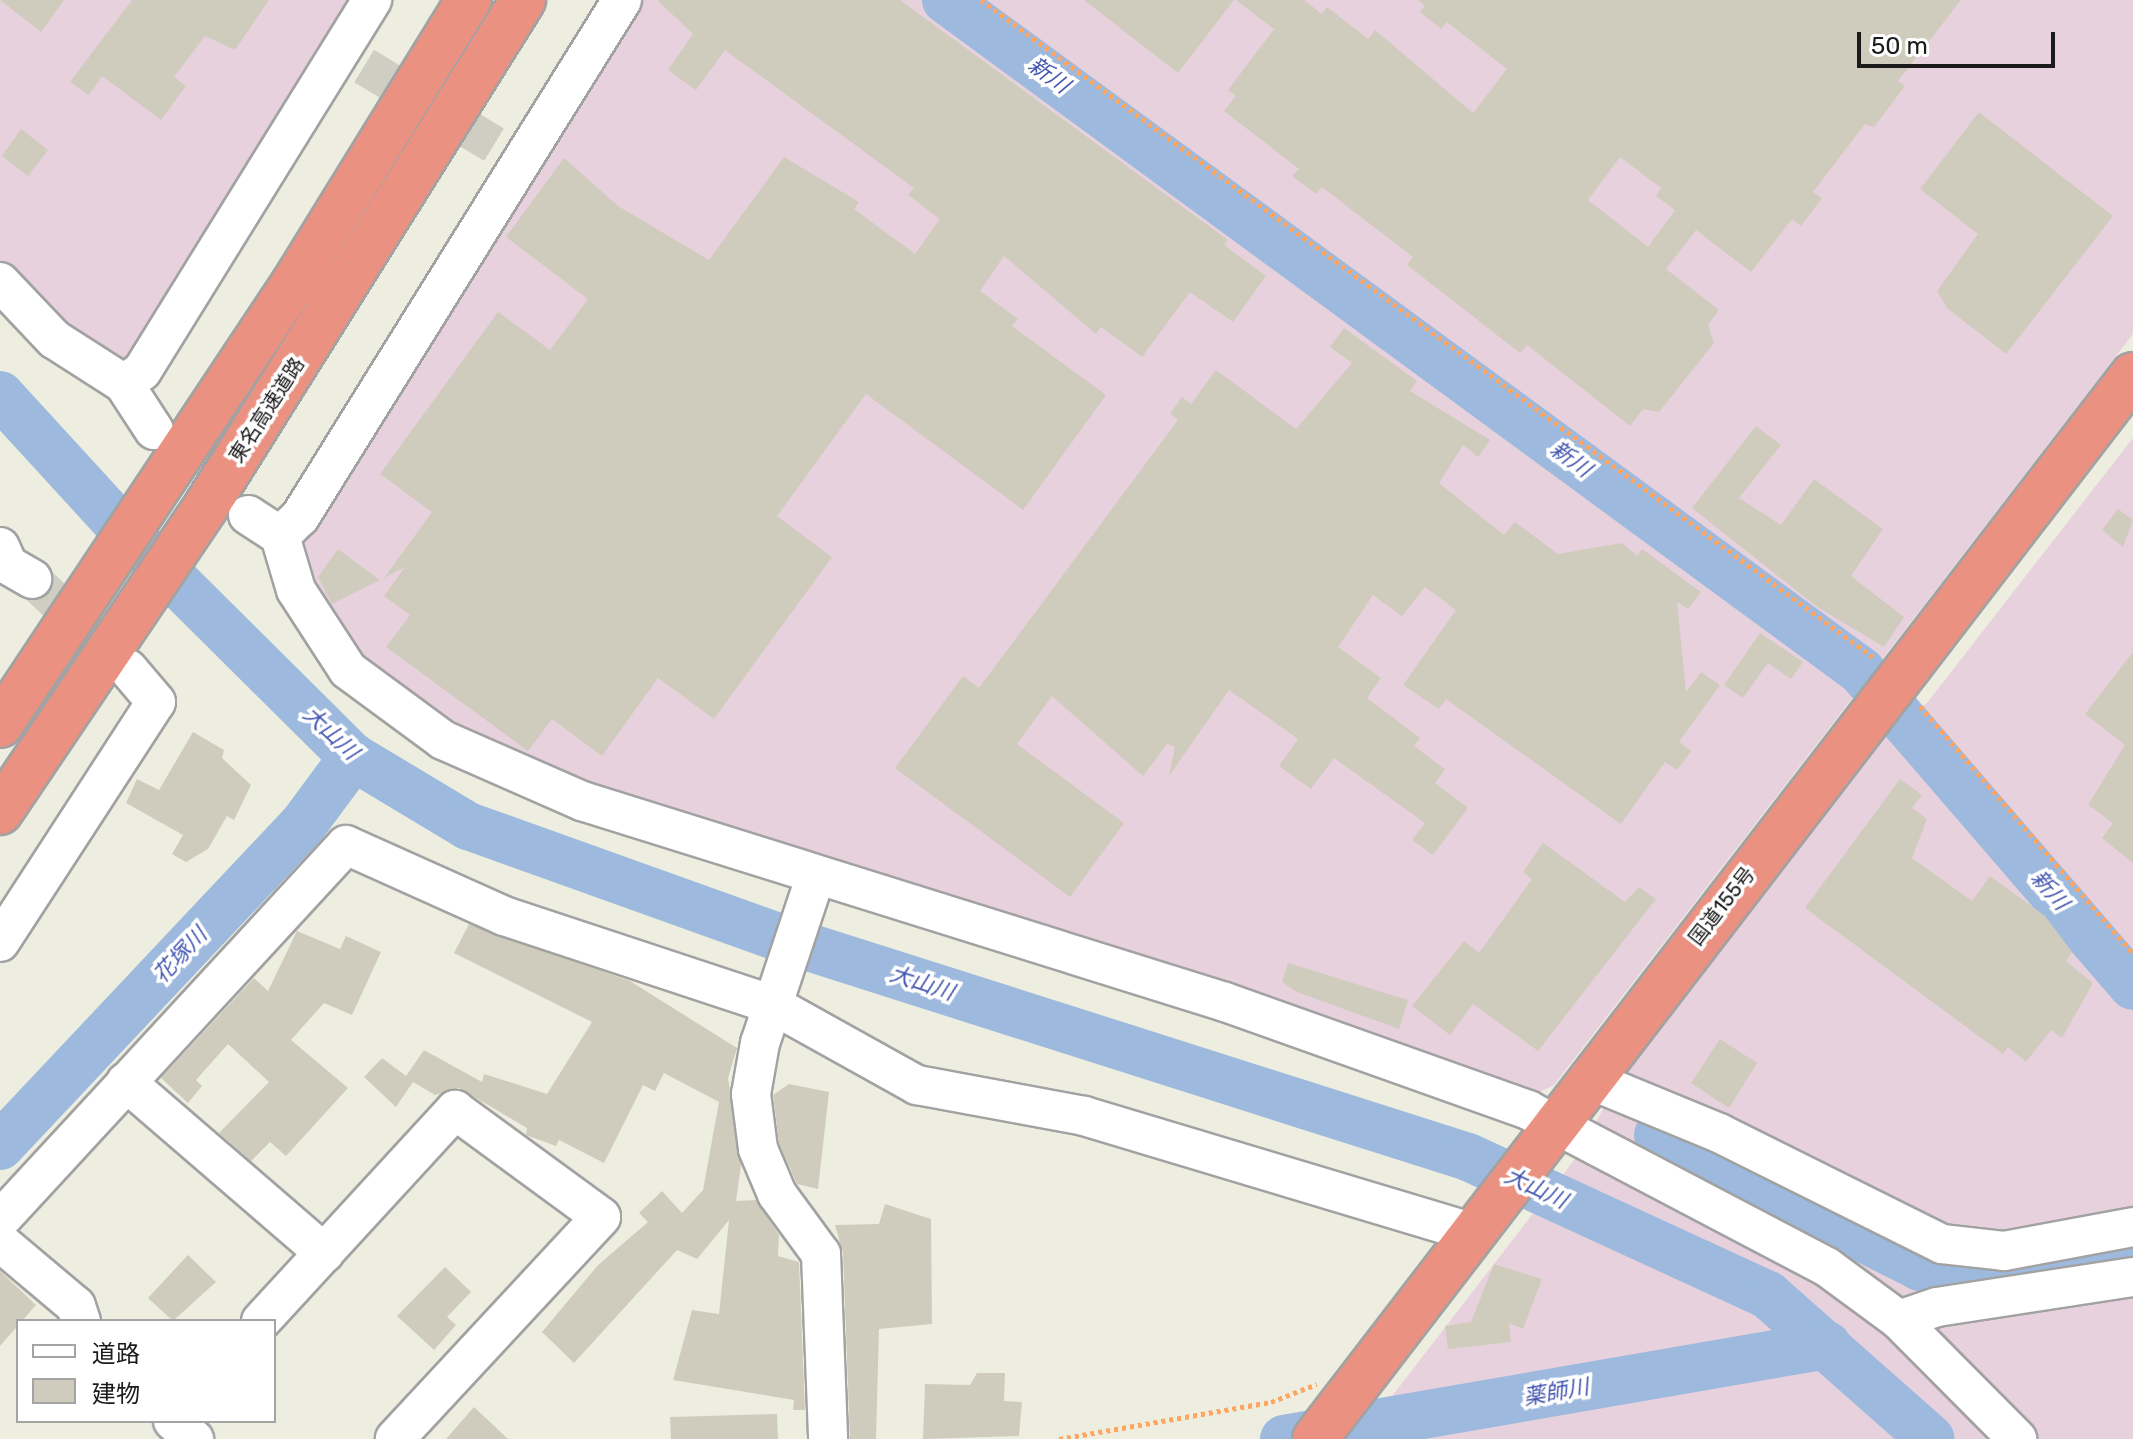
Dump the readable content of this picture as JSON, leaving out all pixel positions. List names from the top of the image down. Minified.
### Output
{"streets":{"highway":["東名高速道路","国道155号"]},"water":["新川","大山川","花塚川","薬師川"],"legend":["道路","建物"],"scale_bar":"50 m"}
